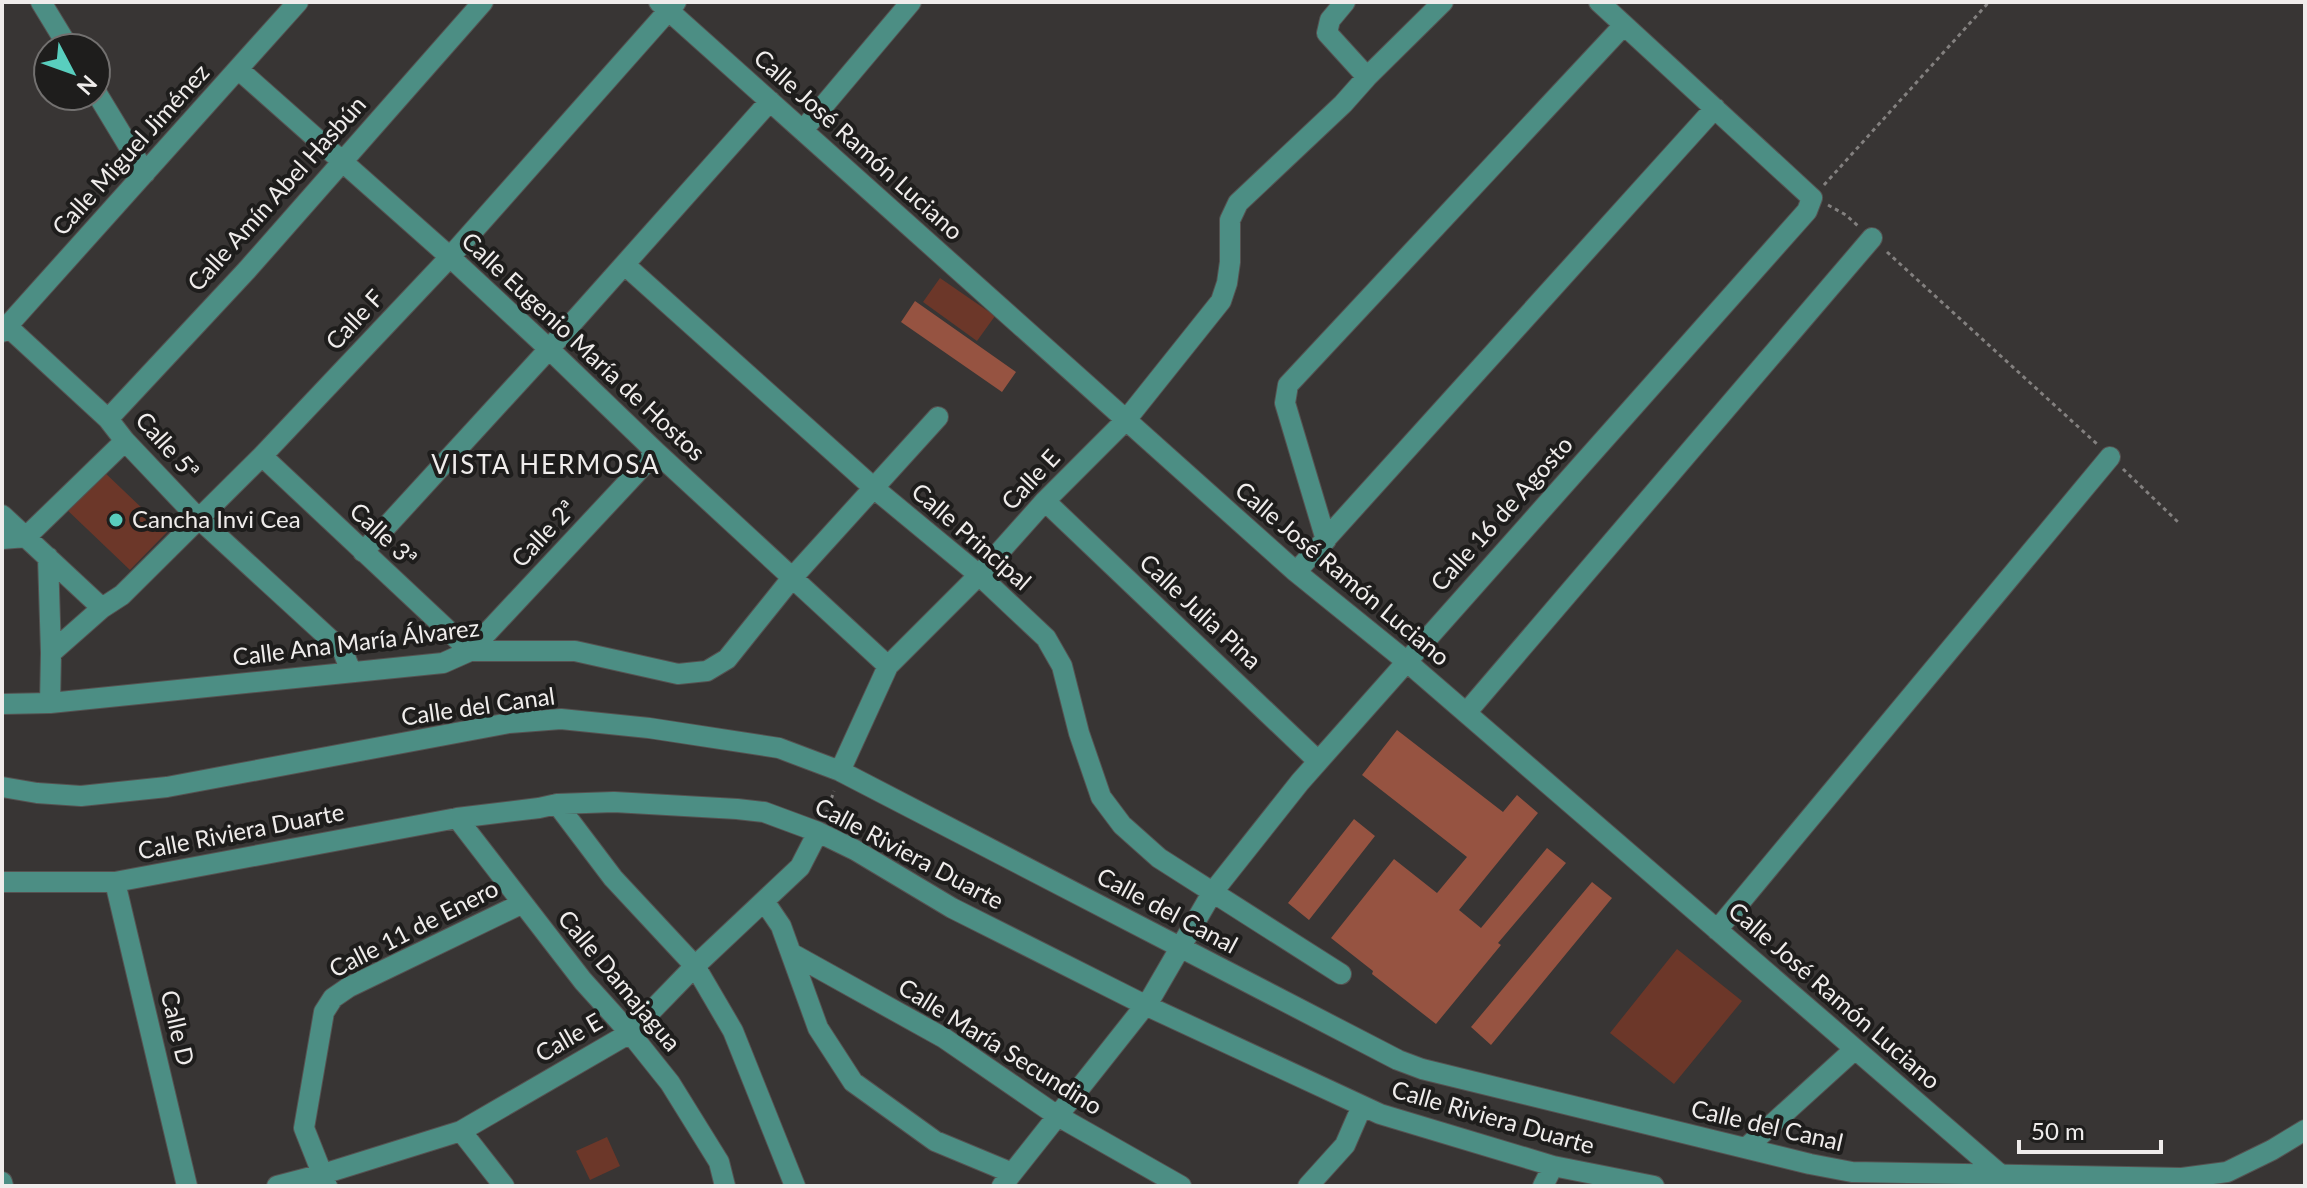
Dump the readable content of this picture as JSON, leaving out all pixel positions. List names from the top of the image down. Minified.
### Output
{"streets":{"street":["Calle José Ramón Luciano","Calle Miguel Jiménez","Calle Amín Abel Hasbún","Calle F","Calle Eugenio María de Hostos","Calle 5ª","Calle E","Calle 16 de Agosto","Calle 2ª","Calle 3ª","Calle Principal","Calle Julia Pina","Calle Ana María Álvarez","Calle del Canal","Calle Riviera Duarte","Calle 11 de Enero","Calle Damajagua","Calle D","Calle María Secundino"]},"crossings":[["Calle José Ramón Luciano","Calle F"],["Calle José Ramón Luciano","Calle E"],["Calle José Ramón Luciano","Calle 16 de Agosto"],["Calle José Ramón Luciano","Calle del Canal"],["Calle Miguel Jiménez","Calle Eugenio María de Hostos"],["Calle Miguel Jiménez","Calle 5ª"],["Calle Amín Abel Hasbún","Calle Eugenio María de Hostos"],["Calle Amín Abel Hasbún","Calle 5ª"],["Calle F","Calle Eugenio María de Hostos"],["Calle F","Calle 5ª"],["Calle F","Calle 3ª"],["Calle Eugenio María de Hostos","Calle E"],["Calle Eugenio María de Hostos","Calle 2ª"],["Calle Eugenio María de Hostos","Calle Ana María Álvarez"],["Calle 5ª","Calle Ana María Álvarez"],["Calle E","Calle Principal"],["Calle E","Calle Julia Pina"],["Calle E","Calle del Canal"],["Calle E","Calle Riviera Duarte"],["Calle E","Calle 11 de Enero"],["Calle E","Calle Damajagua"],["Calle 16 de Agosto","Calle Principal"],["Calle 16 de Agosto","Calle Julia Pina"],["Calle 16 de Agosto","Calle del Canal"],["Calle 16 de Agosto","Calle Riviera Duarte"],["Calle 16 de Agosto","Calle María Secundino"],["Calle 2ª","Calle 3ª"],["Calle 2ª","Calle Ana María Álvarez"],["Calle 3ª","Calle Ana María Álvarez"],["Calle Principal","Calle Ana María Álvarez"],["Calle Riviera Duarte","Calle Damajagua"],["Calle Riviera Duarte","Calle D"],["Calle 11 de Enero","Calle Damajagua"]],"districts":["VISTA HERMOSA"],"places":["Cancha Invi Cea"],"scale_bar":"50 m","north":"bottom right"}
